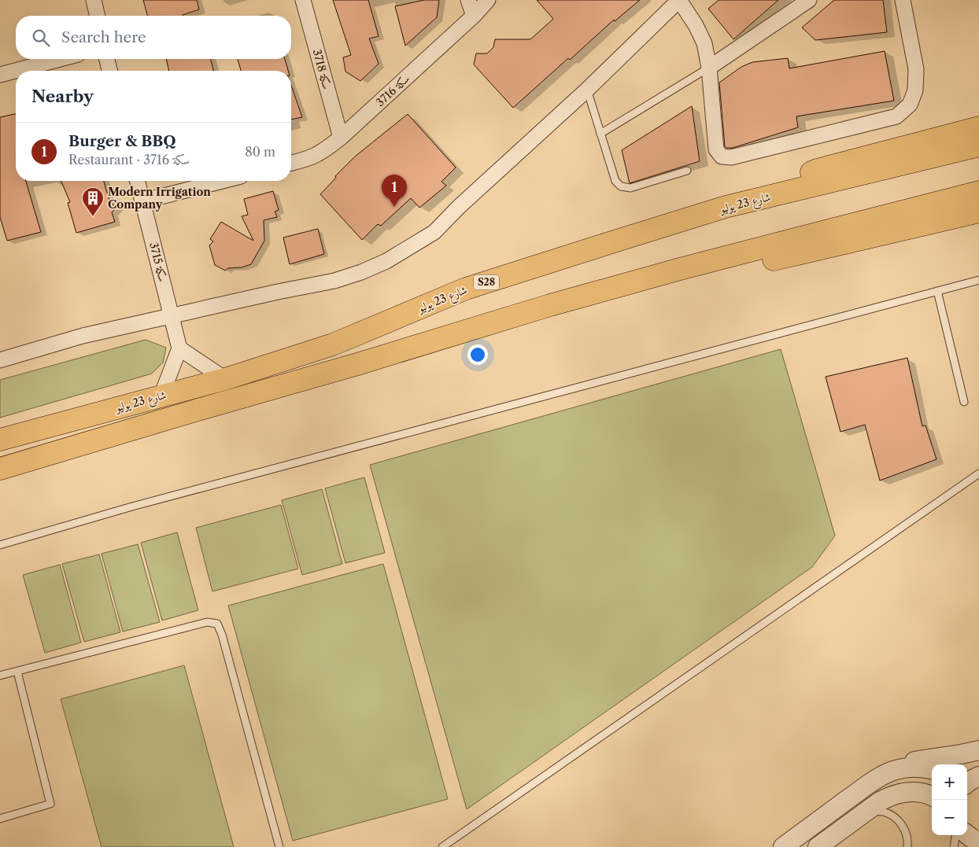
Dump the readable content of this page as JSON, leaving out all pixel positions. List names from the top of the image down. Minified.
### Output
{"streets":{"main road":["شارع 23 يوليو","S28"],"street":["سكة 3718","سكة 3716","سكة 3715"]},"crossings":[["سكة 3718","سكة 3716"]],"places":{"building":["Modern Irrigation Company"]},"page":{"search":"Search here","heading":"Nearby","list":[{"mark":"1","name":"Burger & BBQ","note":"Restaurant · سكة 3716","value":"80 m"}],"pins":"1","map_buttons":["+","−"]}}
